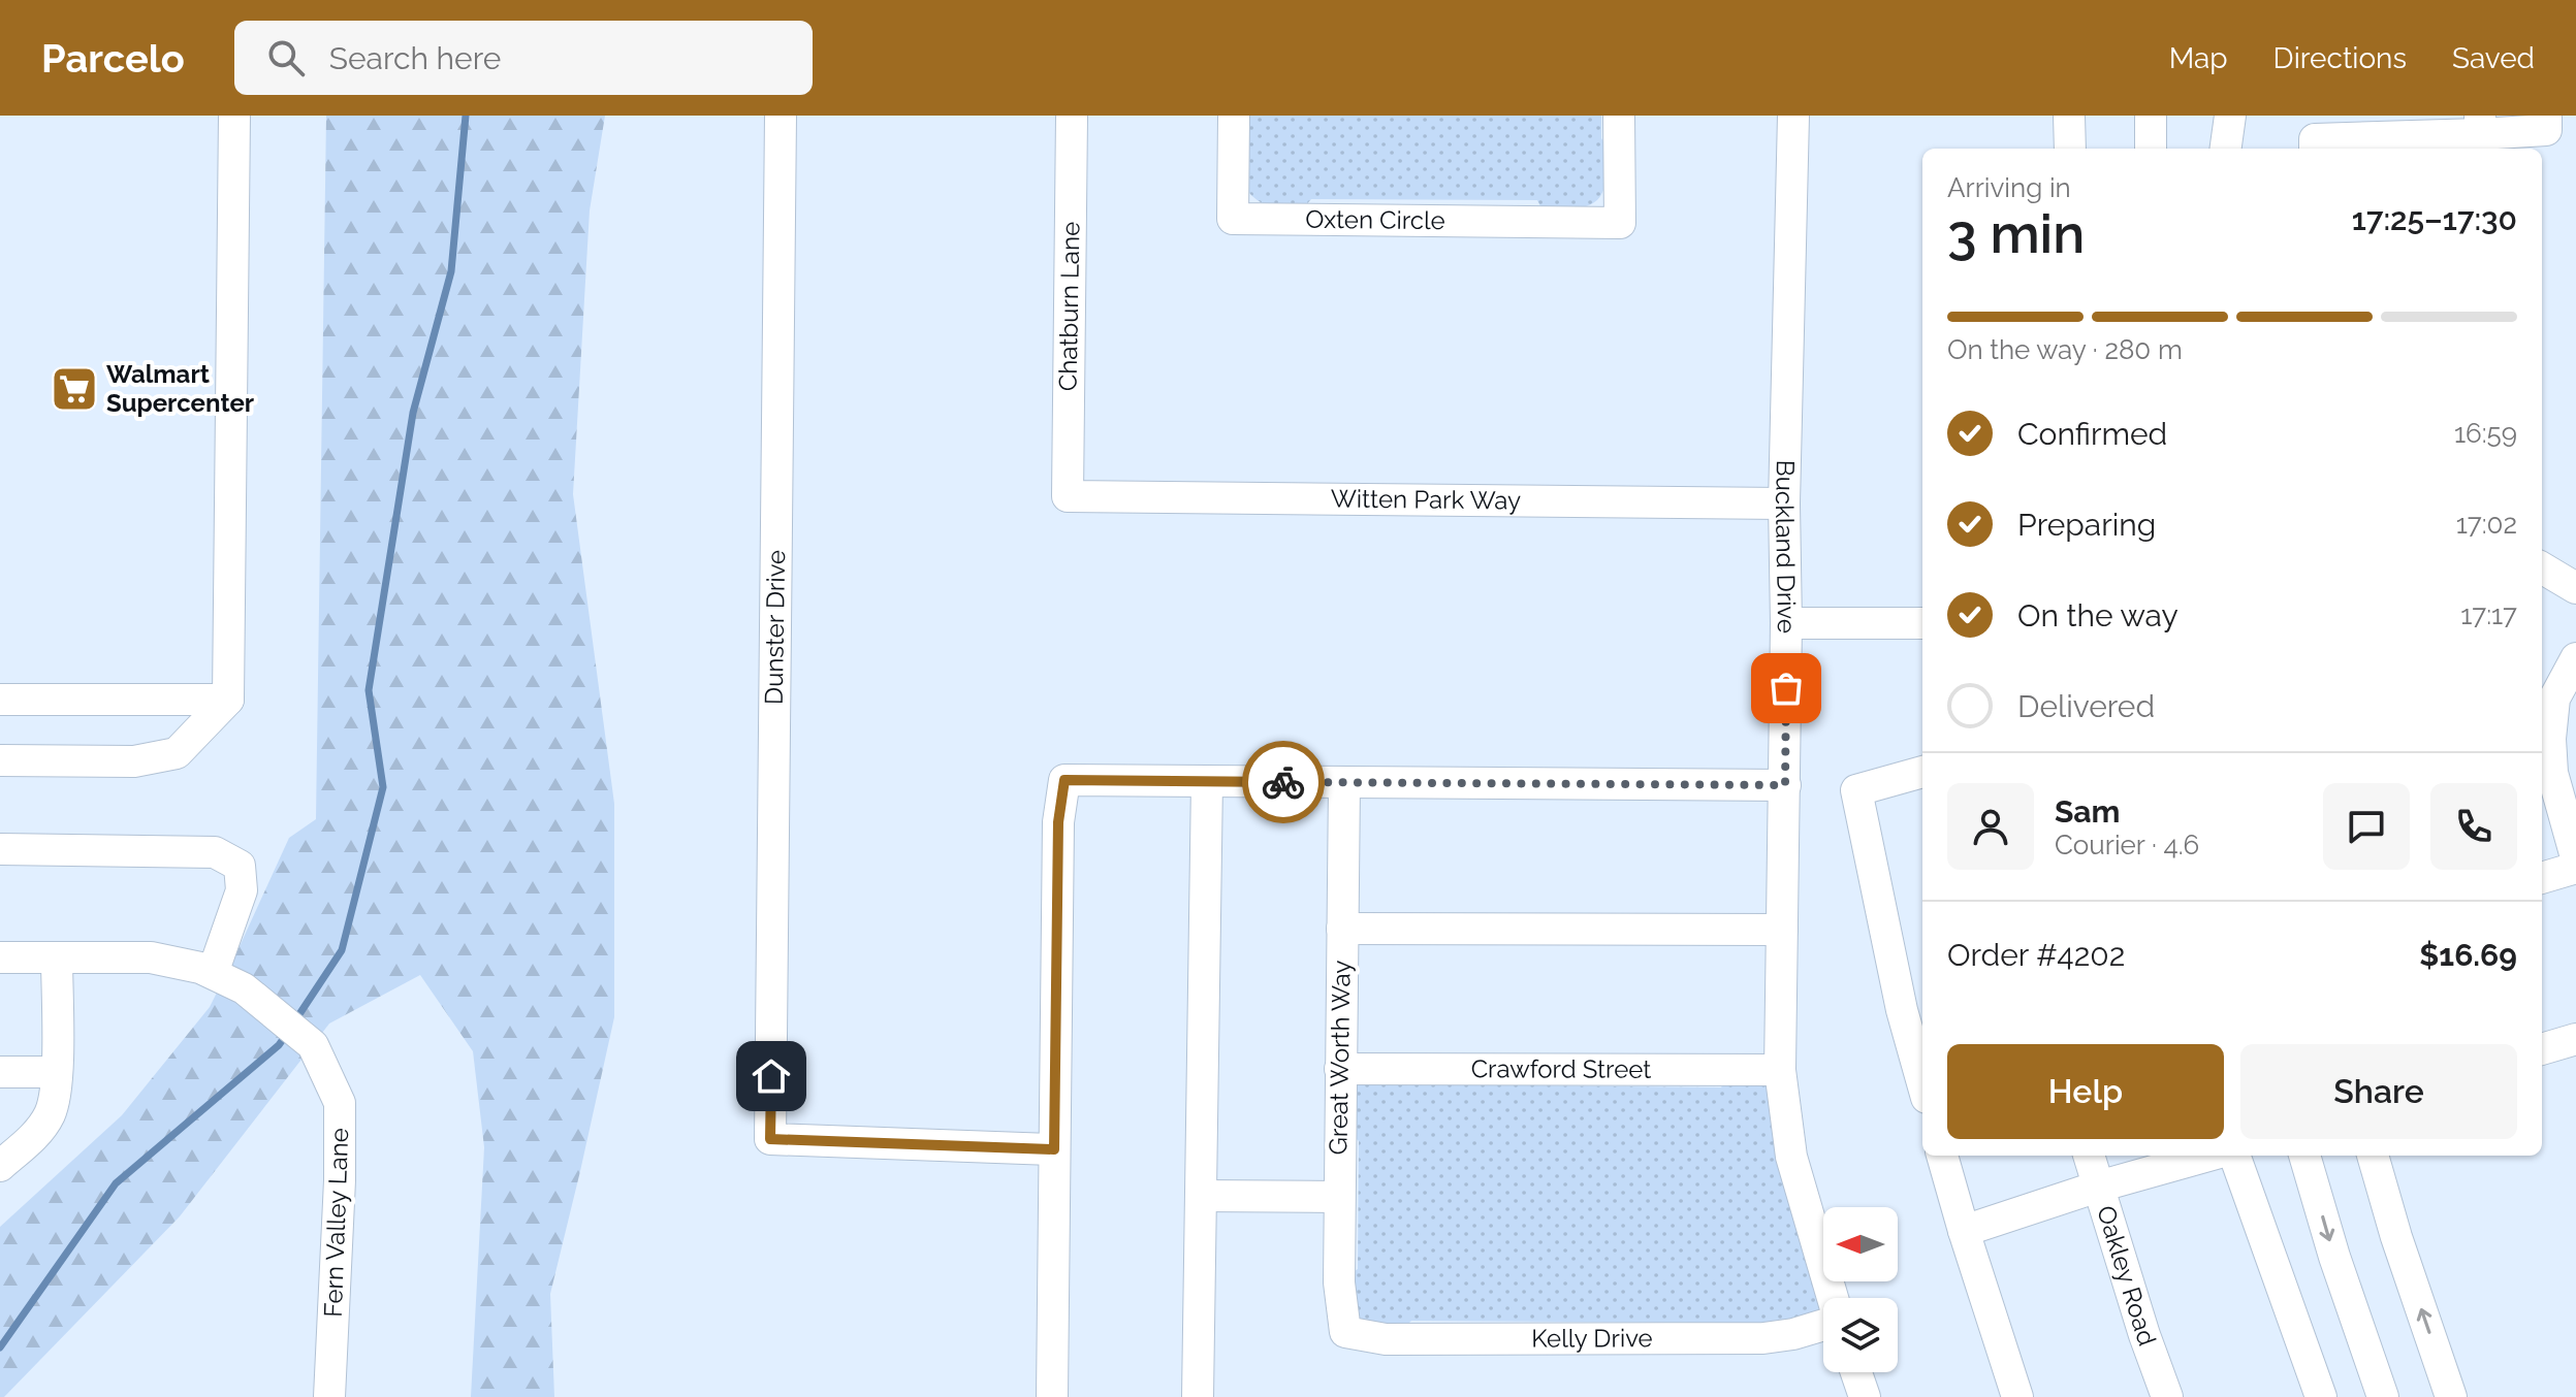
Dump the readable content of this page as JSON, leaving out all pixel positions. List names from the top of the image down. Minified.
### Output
{"streets":{"street":["Oxten Circle","Chatburn Lane","Witten Park Way","Buckland Drive","Dunster Drive","Great Worth Way","Crawford Street","Fern Valley Lane","Oakley Road","Kelly Drive"]},"crossings":[["Chatburn Lane","Witten Park Way"],["Witten Park Way","Buckland Drive"],["Buckland Drive","Crawford Street"],["Great Worth Way","Crawford Street"],["Great Worth Way","Kelly Drive"]],"places":{"supermarket":["Walmart Supercenter"]},"north":"left","page":{"header":"Parcelo","search":"Search here","nav":["Map","Directions","Saved"],"heading":["3 min","Arriving in","17:25–17:30"],"panel":["Sam","Courier · 4.6","Order #4202","$16.69"],"bar":"On the way · 280 m","list":[["Confirmed","16:59"],["Preparing","17:02"],["On the way","17:17"],"Delivered"],"buttons":["Help","Share"]}}
